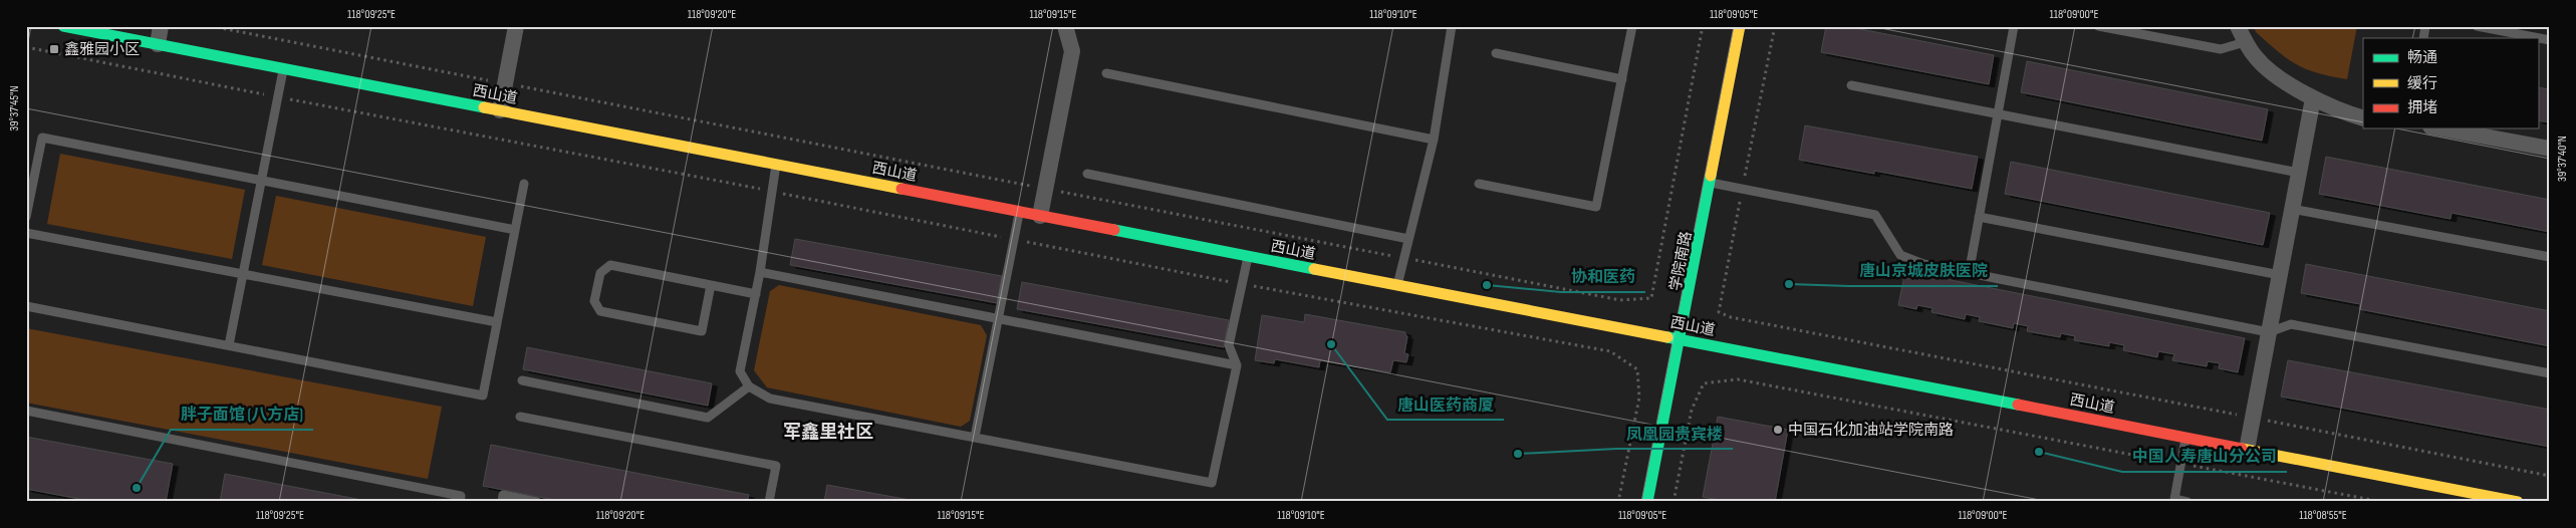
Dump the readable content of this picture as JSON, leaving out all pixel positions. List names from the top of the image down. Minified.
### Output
{"streets":{"street":["西山道","学院南路"]},"crossings":[["西山道","学院南路"]],"districts":["军鑫里社区"],"places":{"transit":["鑫雅园小区"],"other":["唐山京城皮肤医院","协和医药","唐山医药商厦","中国石化加油站学院南路","中国人寿唐山分公司","凤凰园贵宾楼","胖子面馆 (八方店)"]},"legend":["畅通","缓行","拥堵"],"coordinates":["118°09'25\"E","118°09'20\"E","118°09'15\"E","118°09'10\"E","118°09'05\"E","118°09'00\"E","39°37'45\"N","39°37'40\"N","118°08'55\"E"]}
